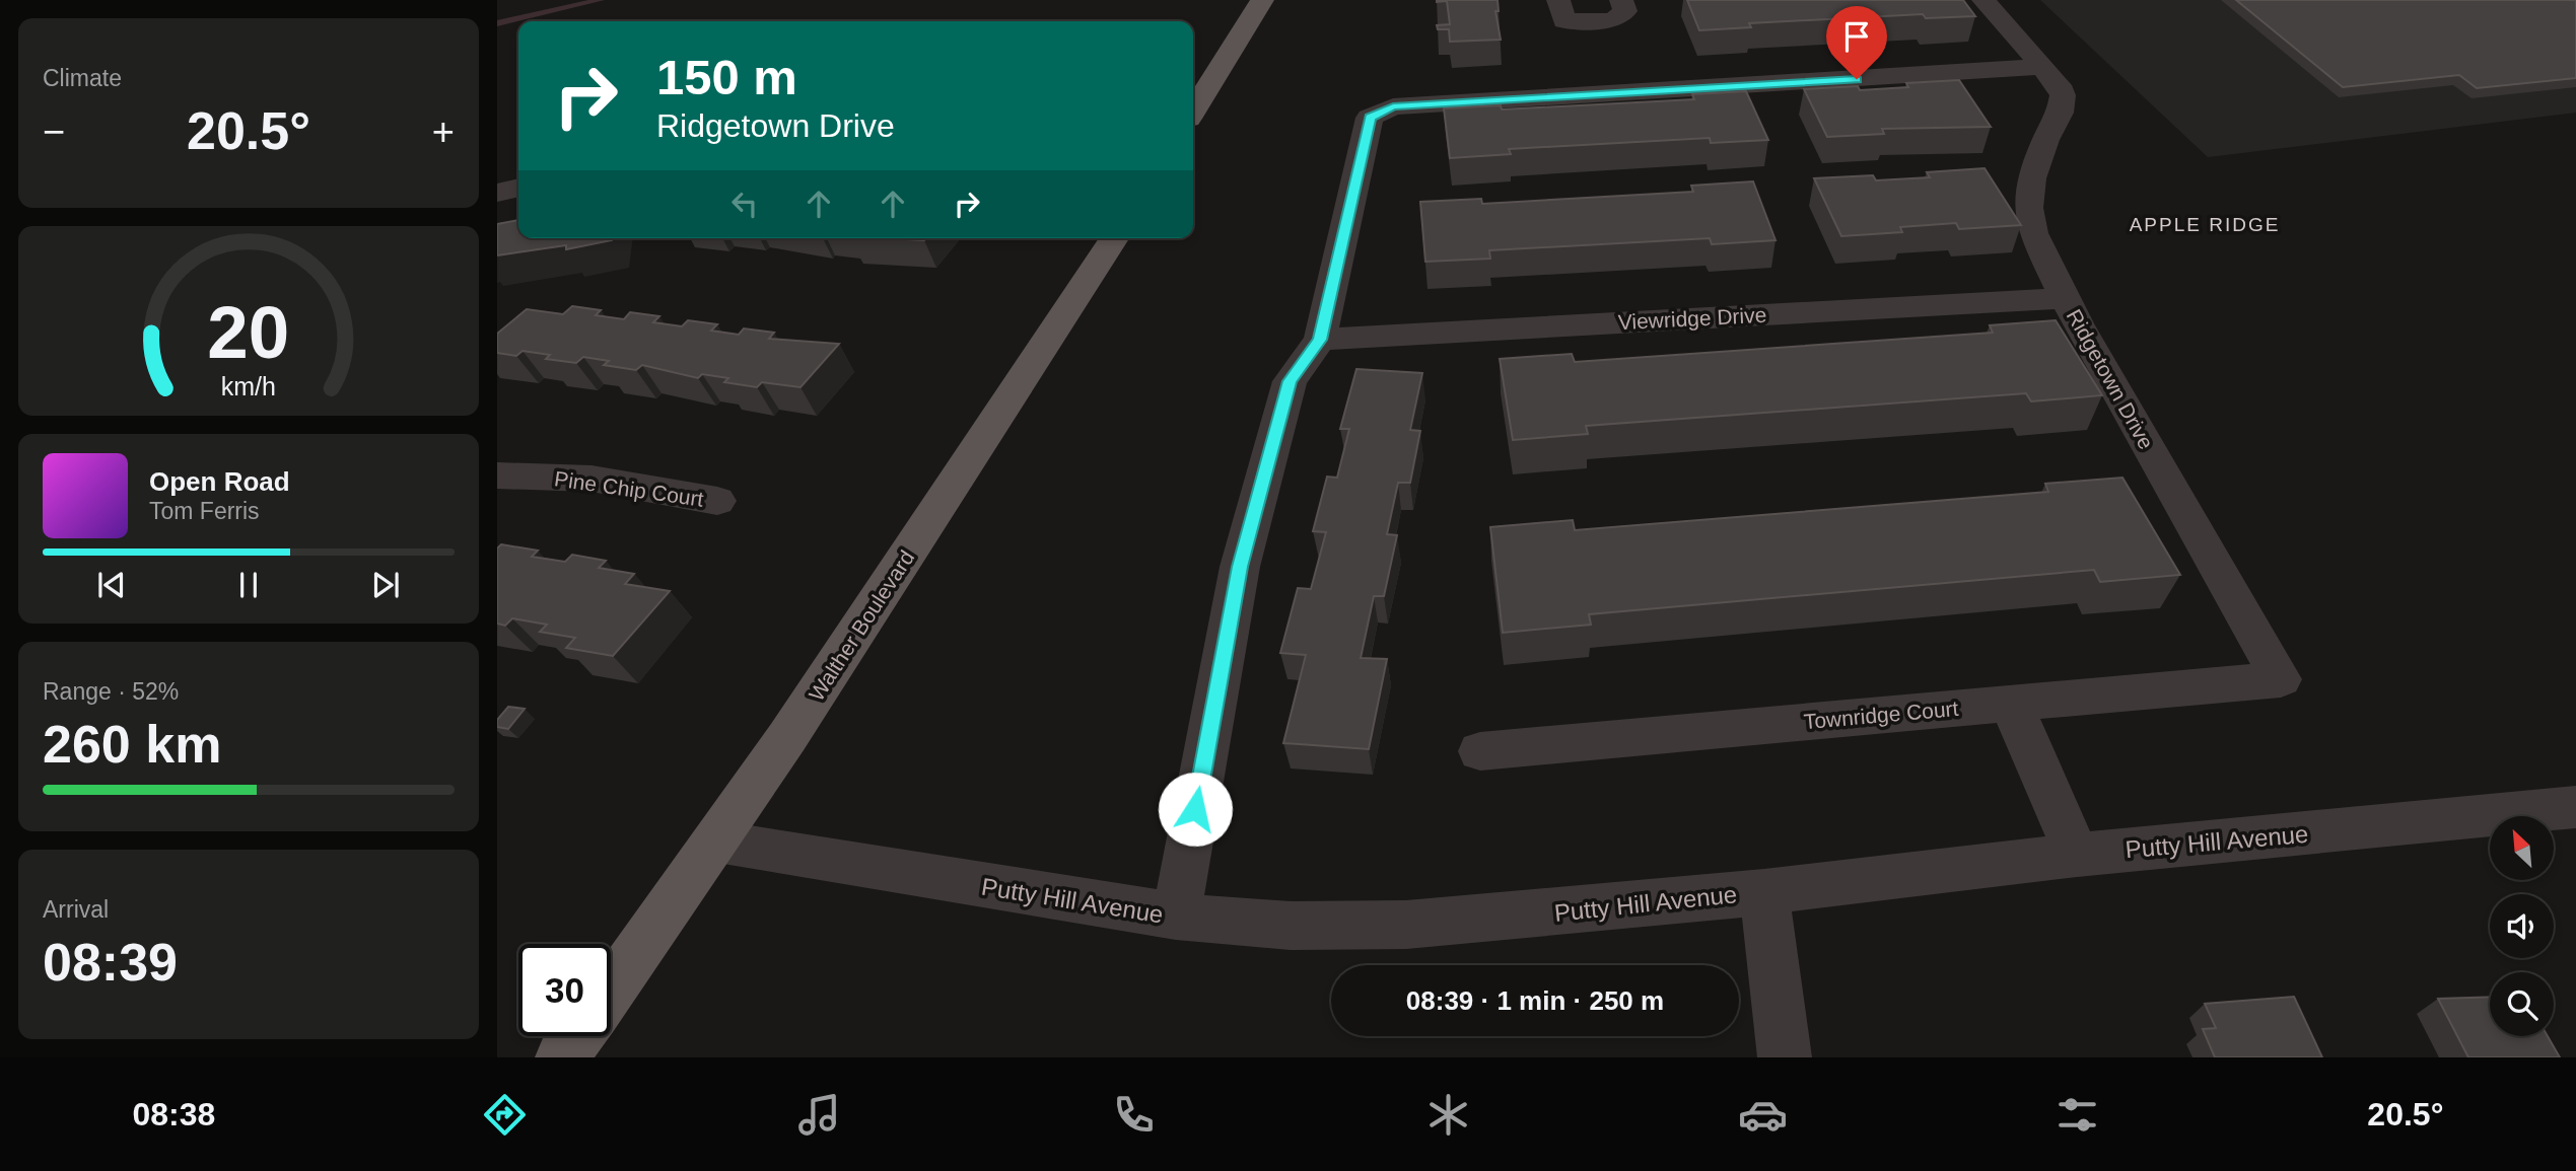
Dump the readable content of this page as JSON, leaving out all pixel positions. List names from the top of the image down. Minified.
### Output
{"streets":{"main road":["Walther Boulevard"],"street":["Viewridge Drive","Ridgetown Drive","Pine Chip Court","Townridge Court","Putty Hill Avenue"]},"crossings":[["Viewridge Drive","Ridgetown Drive"],["Ridgetown Drive","Townridge Court"],["Walther Boulevard","Putty Hill Avenue"]],"districts":["APPLE RIDGE"],"north":"top left","page":{"tile":["Climate",["Range · 52%","260 km"],["Arrival","08:39"]],"turn":["150 m","Ridgetown Drive"],"heat":["−","20.5°","+"],"song":["Open Road","Tom Ferris"],"limit":"30","trip":"08:39 · 1 min · 250 m","tabs":["08:38","20.5°"],"gauge":["20","km/h"]}}
